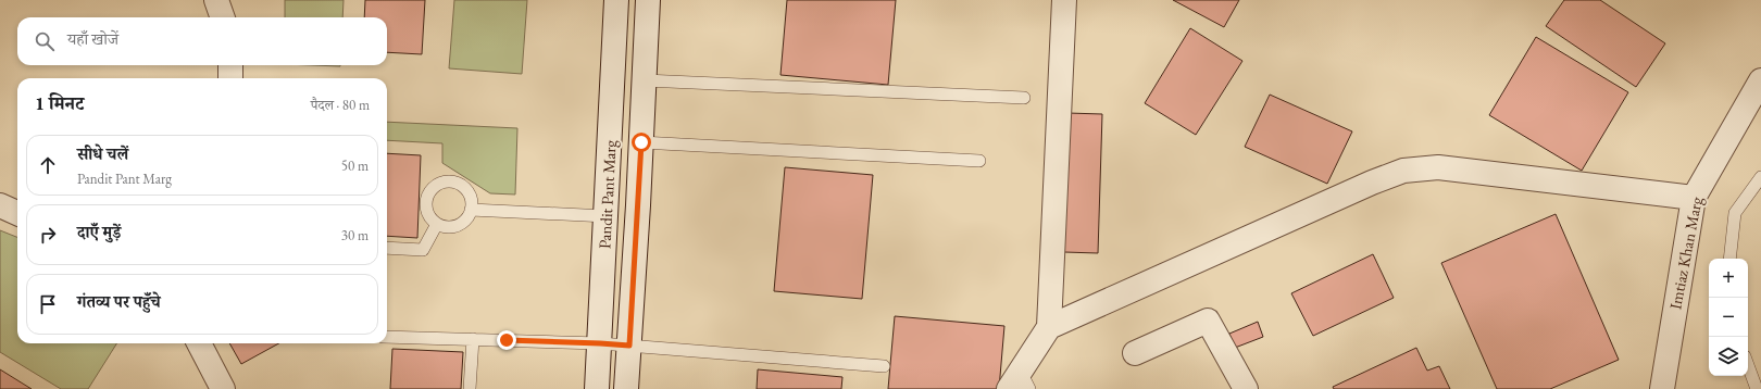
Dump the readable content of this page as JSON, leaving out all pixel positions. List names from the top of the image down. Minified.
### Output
{"streets":{"street":["Pandit Pant Marg","Imtiaz Khan Marg"]},"page":{"search":"यहाँ खोजें","heading":["1 मिनट","पैदल · 80 m"],"list":[["सीधे चलें","Pandit Pant Marg","50 m"],["दाएँ मुड़ें","30 m"],"गंतव्य पर पहुँचे"],"map_buttons":["+","−"]}}
